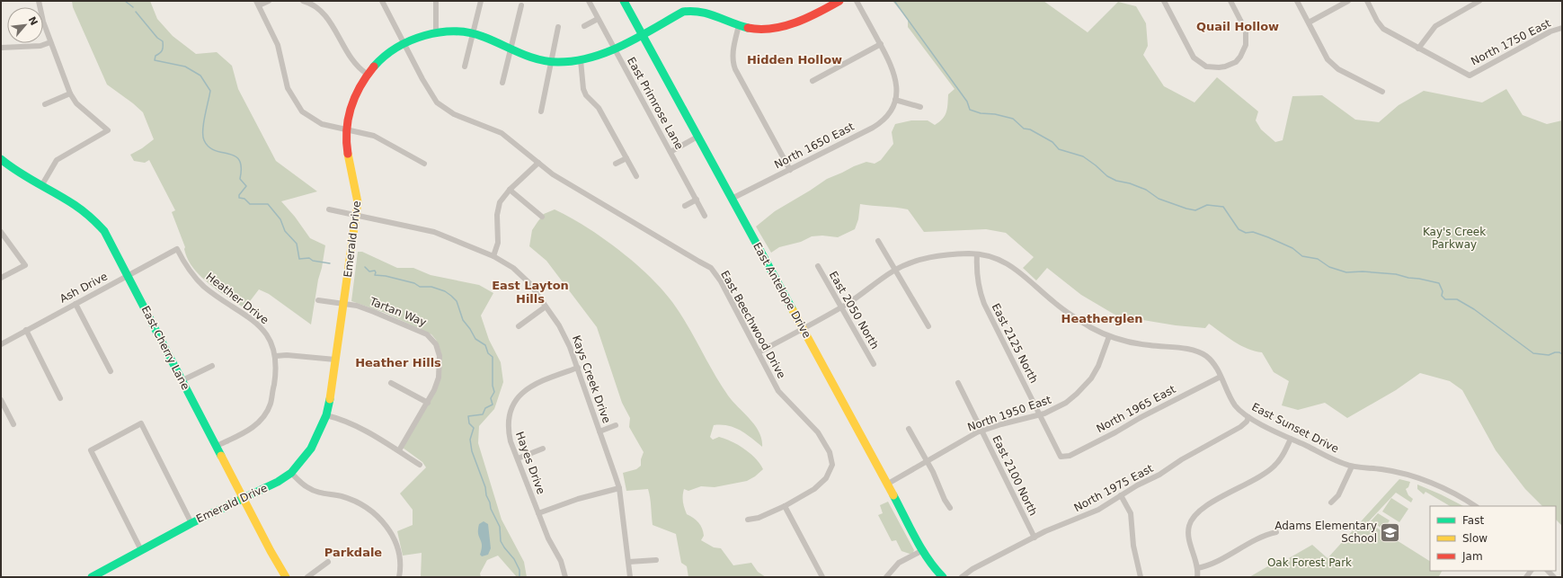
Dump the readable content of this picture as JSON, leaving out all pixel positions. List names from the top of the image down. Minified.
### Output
{"streets":{"street":["North 1750 East","East Primrose Lane","North 1650 East","Emerald Drive","Ash Drive","East Antelope Drive","Heather Drive","East 2050 North","Tartan Way","East Beechwood Drive","East 2125 North","East Cherry Lane","Kays Creek Drive","North 1965 East","North 1950 East","East Sunset Drive","Hayes Drive","East 2100 North","North 1975 East"]},"crossings":[["East Primrose Lane","Emerald Drive"],["North 1650 East","East Antelope Drive"],["Emerald Drive","East Antelope Drive"],["Emerald Drive","Tartan Way"],["Emerald Drive","East Beechwood Drive"],["Emerald Drive","East Cherry Lane"],["Emerald Drive","Kays Creek Drive"],["Ash Drive","Heather Drive"],["Ash Drive","East Cherry Lane"],["East Antelope Drive","North 1950 East"],["East Antelope Drive","East Sunset Drive"],["Heather Drive","East Cherry Lane"],["East 2050 North","East Sunset Drive"],["East Beechwood Drive","East Sunset Drive"],["East 2125 North","North 1965 East"],["East 2125 North","North 1950 East"],["East 2125 North","East Sunset Drive"],["Kays Creek Drive","Hayes Drive"],["North 1965 East","East Sunset Drive"],["North 1950 East","East Sunset Drive"],["North 1950 East","East 2100 North"],["East Sunset Drive","North 1975 East"],["East 2100 North","North 1975 East"]],"districts":["Quail Hollow","Hidden Hollow","East Layton Hills","Heatherglen","Heather Hills","Parkdale"],"parks":["Kay's Creek Parkway","Oak Forest Park"],"places":{"school or university":["Adams Elementary School"]},"legend":["Fast","Slow","Jam"],"north":"top right"}
